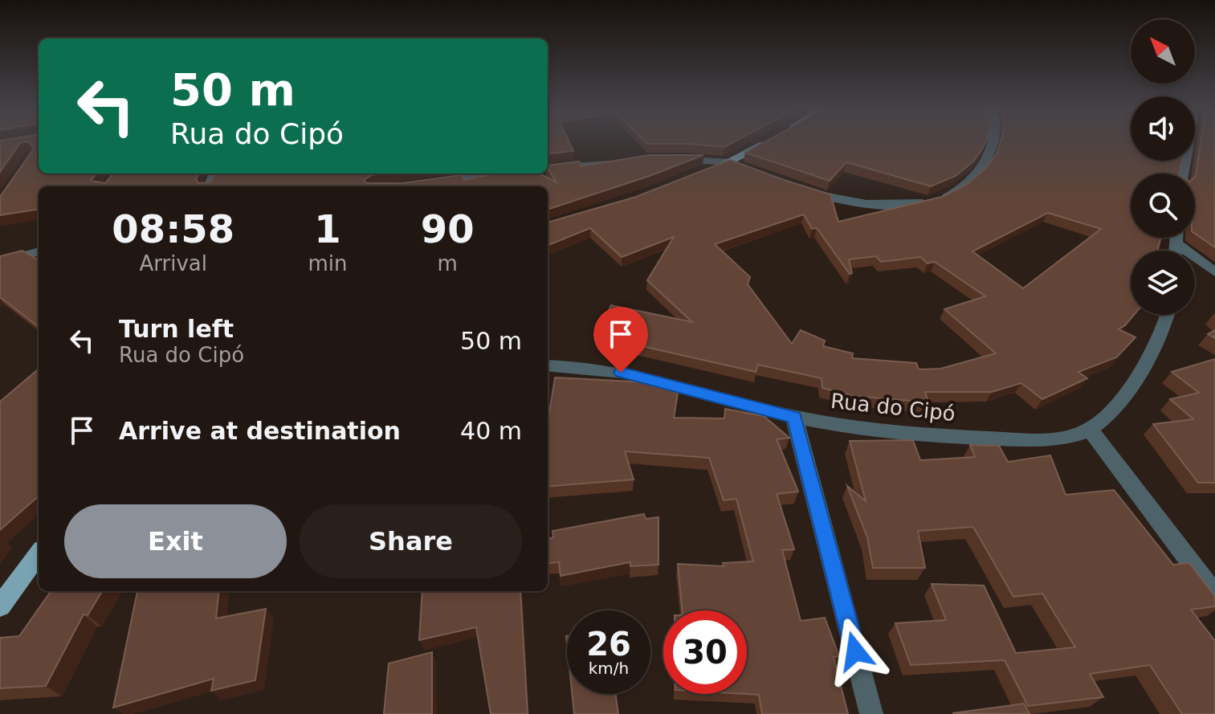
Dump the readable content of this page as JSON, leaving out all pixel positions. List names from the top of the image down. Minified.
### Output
{"streets":{"street":["Rua do Cipó"]},"north":"top left","page":{"turn":["50 m","Rua do Cipó"],"eta":["08:58","Arrival","1","min","90","m"],"list":[{"name":"Turn left","note":"Rua do Cipó","value":"50 m"},{"name":"Arrive at destination","value":"40 m"}],"buttons":["Exit","Share"],"speed":"26 km/h","limit":"30"}}
